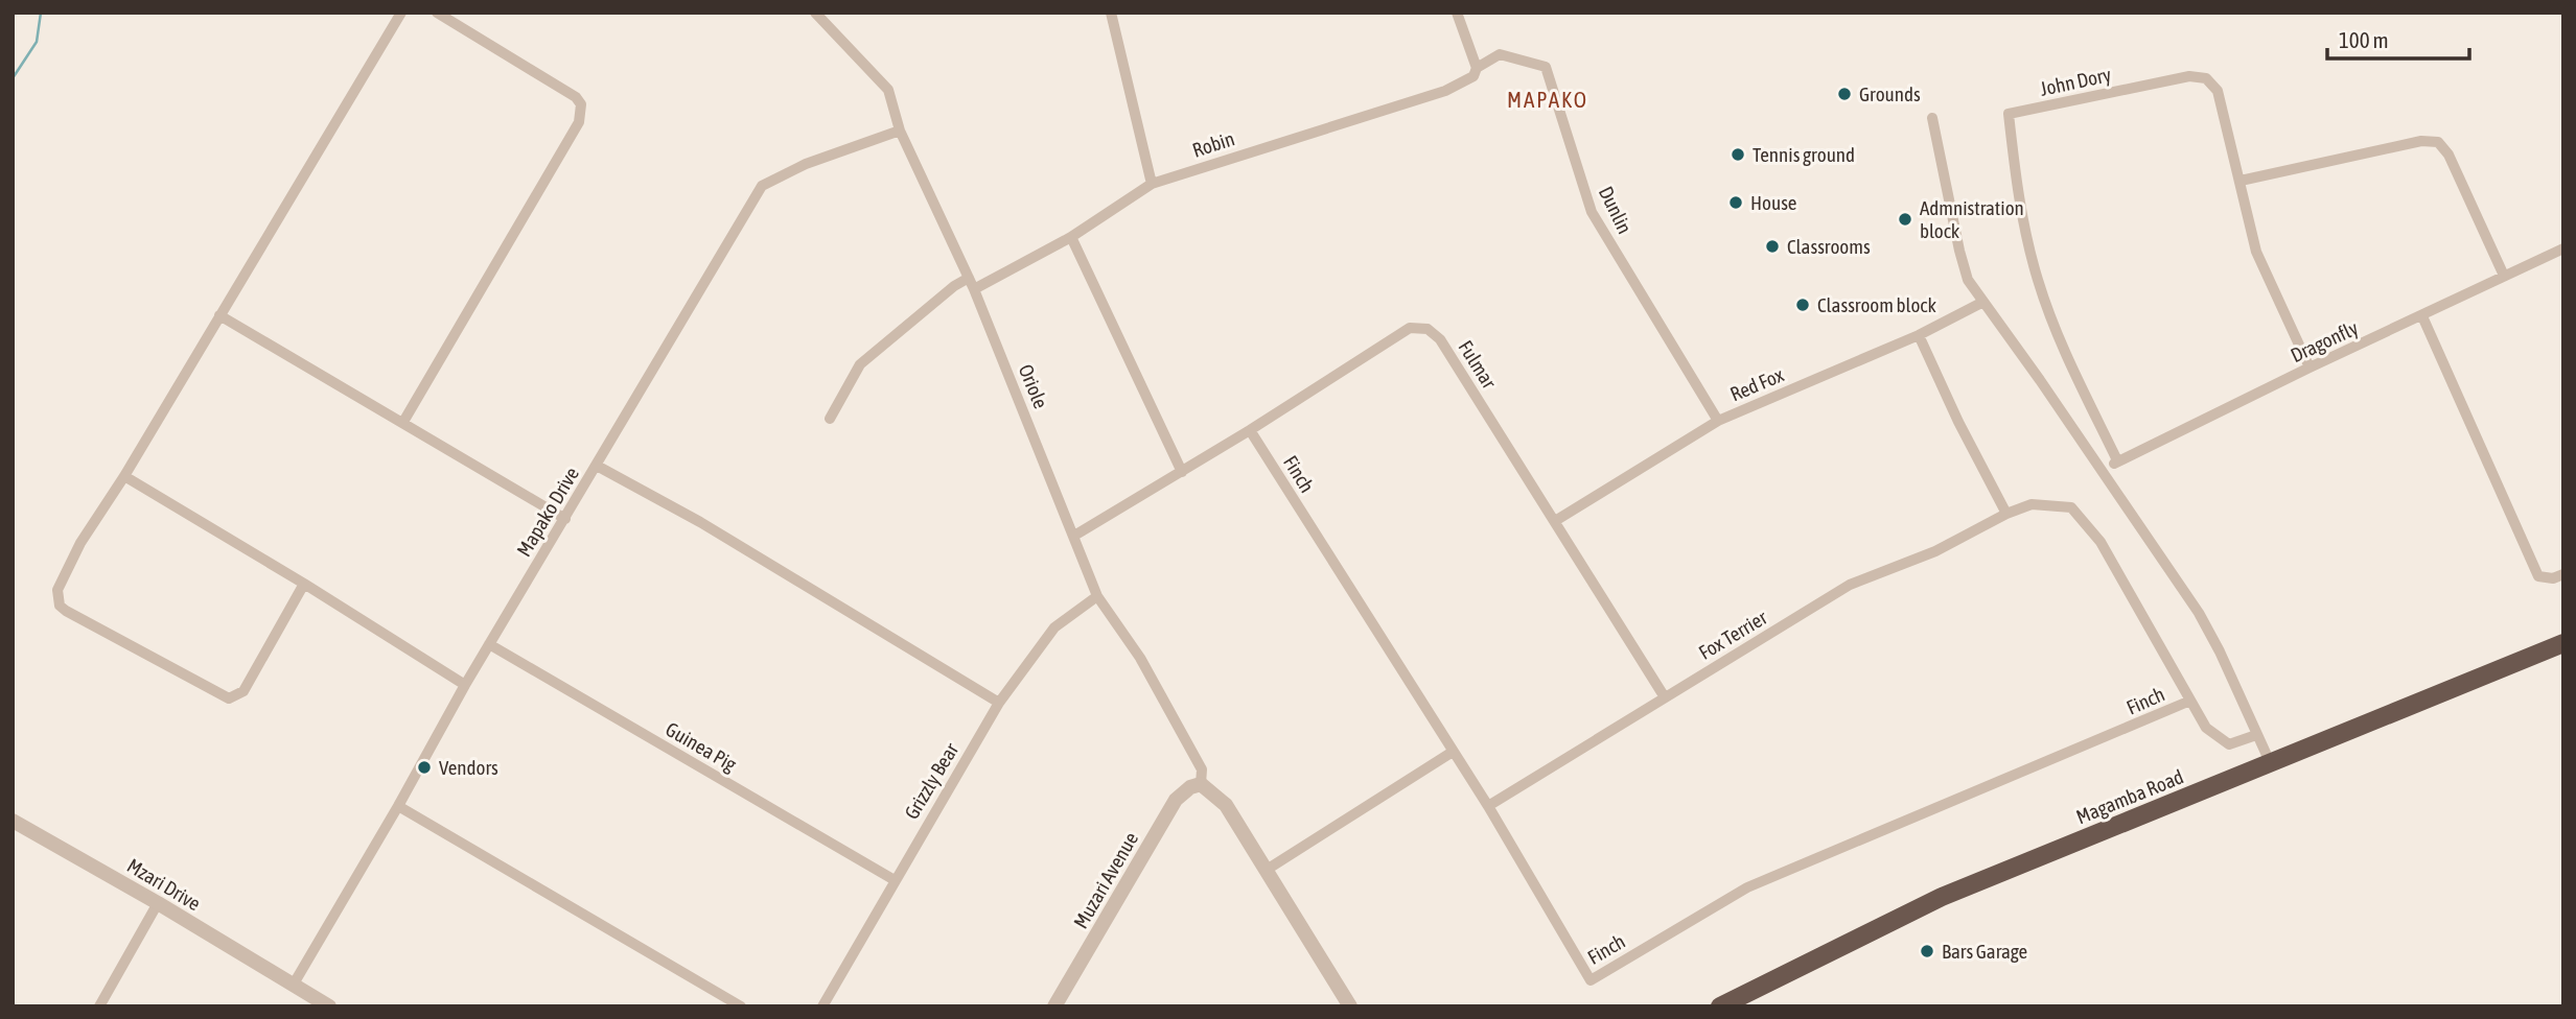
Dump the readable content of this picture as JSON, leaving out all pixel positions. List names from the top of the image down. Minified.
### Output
{"streets":{"highway":["Magamba Road"],"street":["John Dory","Robin","Dunlin","Dragonfly","Fulmar","Red Fox","Oriole","Finch","Mapako Drive","Fox Terrier","Guinea Pig","Grizzly Bear","Muzari Avenue","Mzari Drive"]},"crossings":[["John Dory","Dragonfly"],["Robin","Dunlin"],["Robin","Oriole"],["Dunlin","Red Fox"],["Fulmar","Red Fox"],["Fulmar","Oriole"],["Fulmar","Finch"],["Fulmar","Fox Terrier"],["Oriole","Mapako Drive"],["Oriole","Grizzly Bear"],["Oriole","Muzari Avenue"],["Finch","Fox Terrier"],["Mapako Drive","Guinea Pig"],["Mapako Drive","Mzari Drive"],["Guinea Pig","Grizzly Bear"]],"districts":["MAPAKO"],"places":["Grounds","Tennis ground","House","Admnistration block","Classrooms","Classroom block","Vendors","Bars Garage"],"scale_bar":"100 m"}
